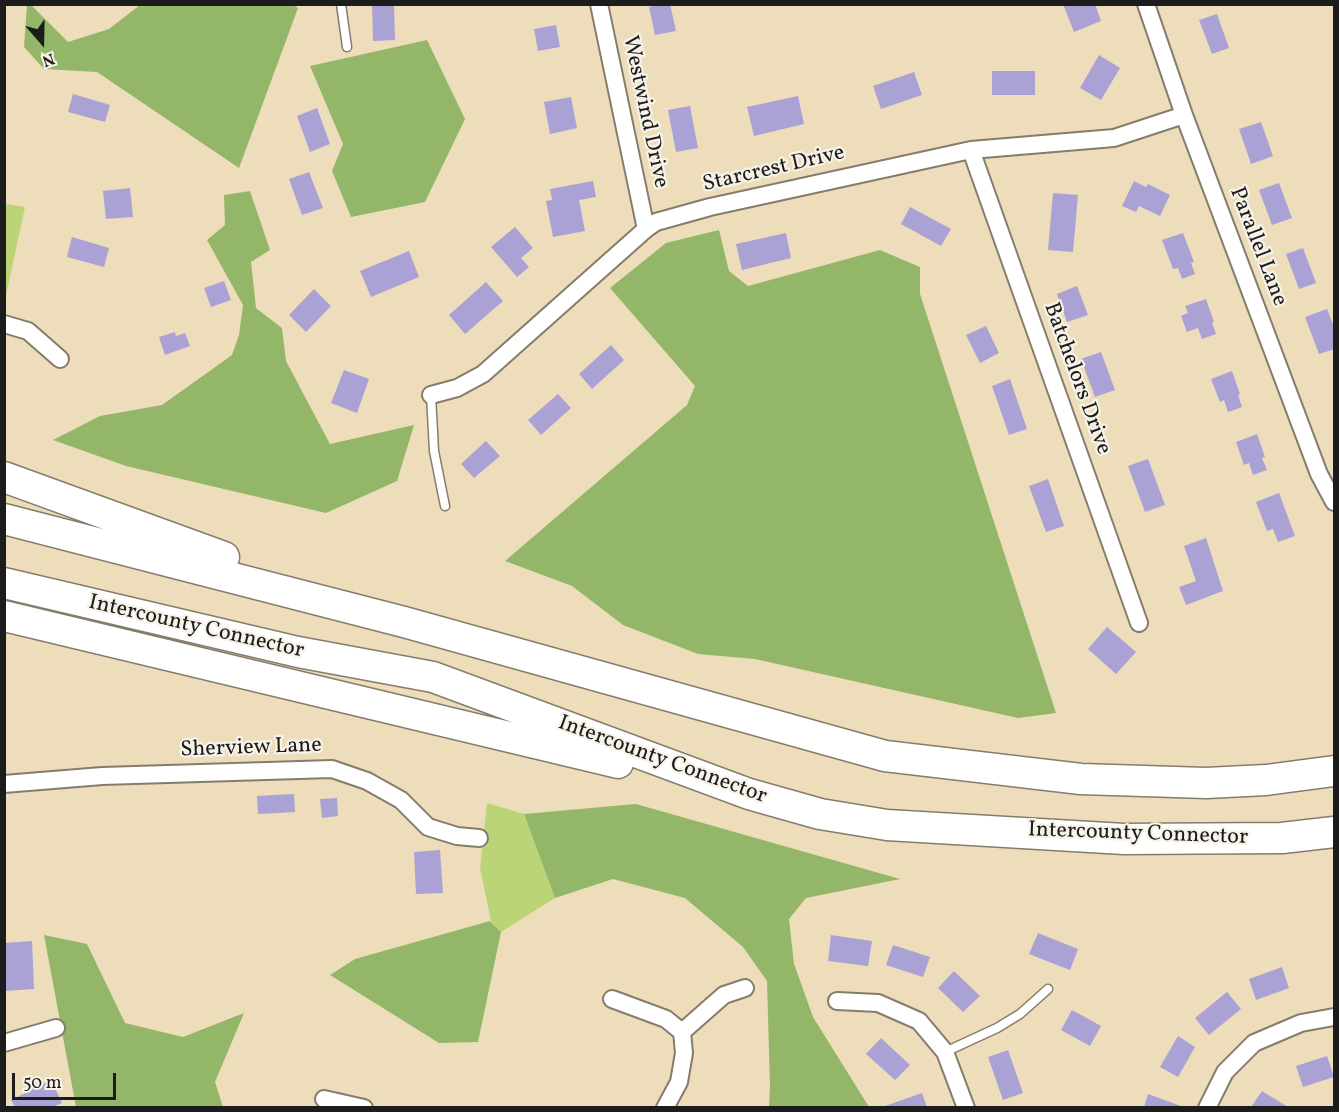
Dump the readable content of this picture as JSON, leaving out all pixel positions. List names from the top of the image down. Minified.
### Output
{"streets":{"highway":["Intercounty Connector"],"street":["Westwind Drive","Starcrest Drive","Parallel Lane","Batchelors Drive","Sherview Lane"]},"crossings":[["Westwind Drive","Starcrest Drive"],["Starcrest Drive","Parallel Lane"],["Starcrest Drive","Batchelors Drive"]],"scale_bar":"50 m","north":"bottom"}
